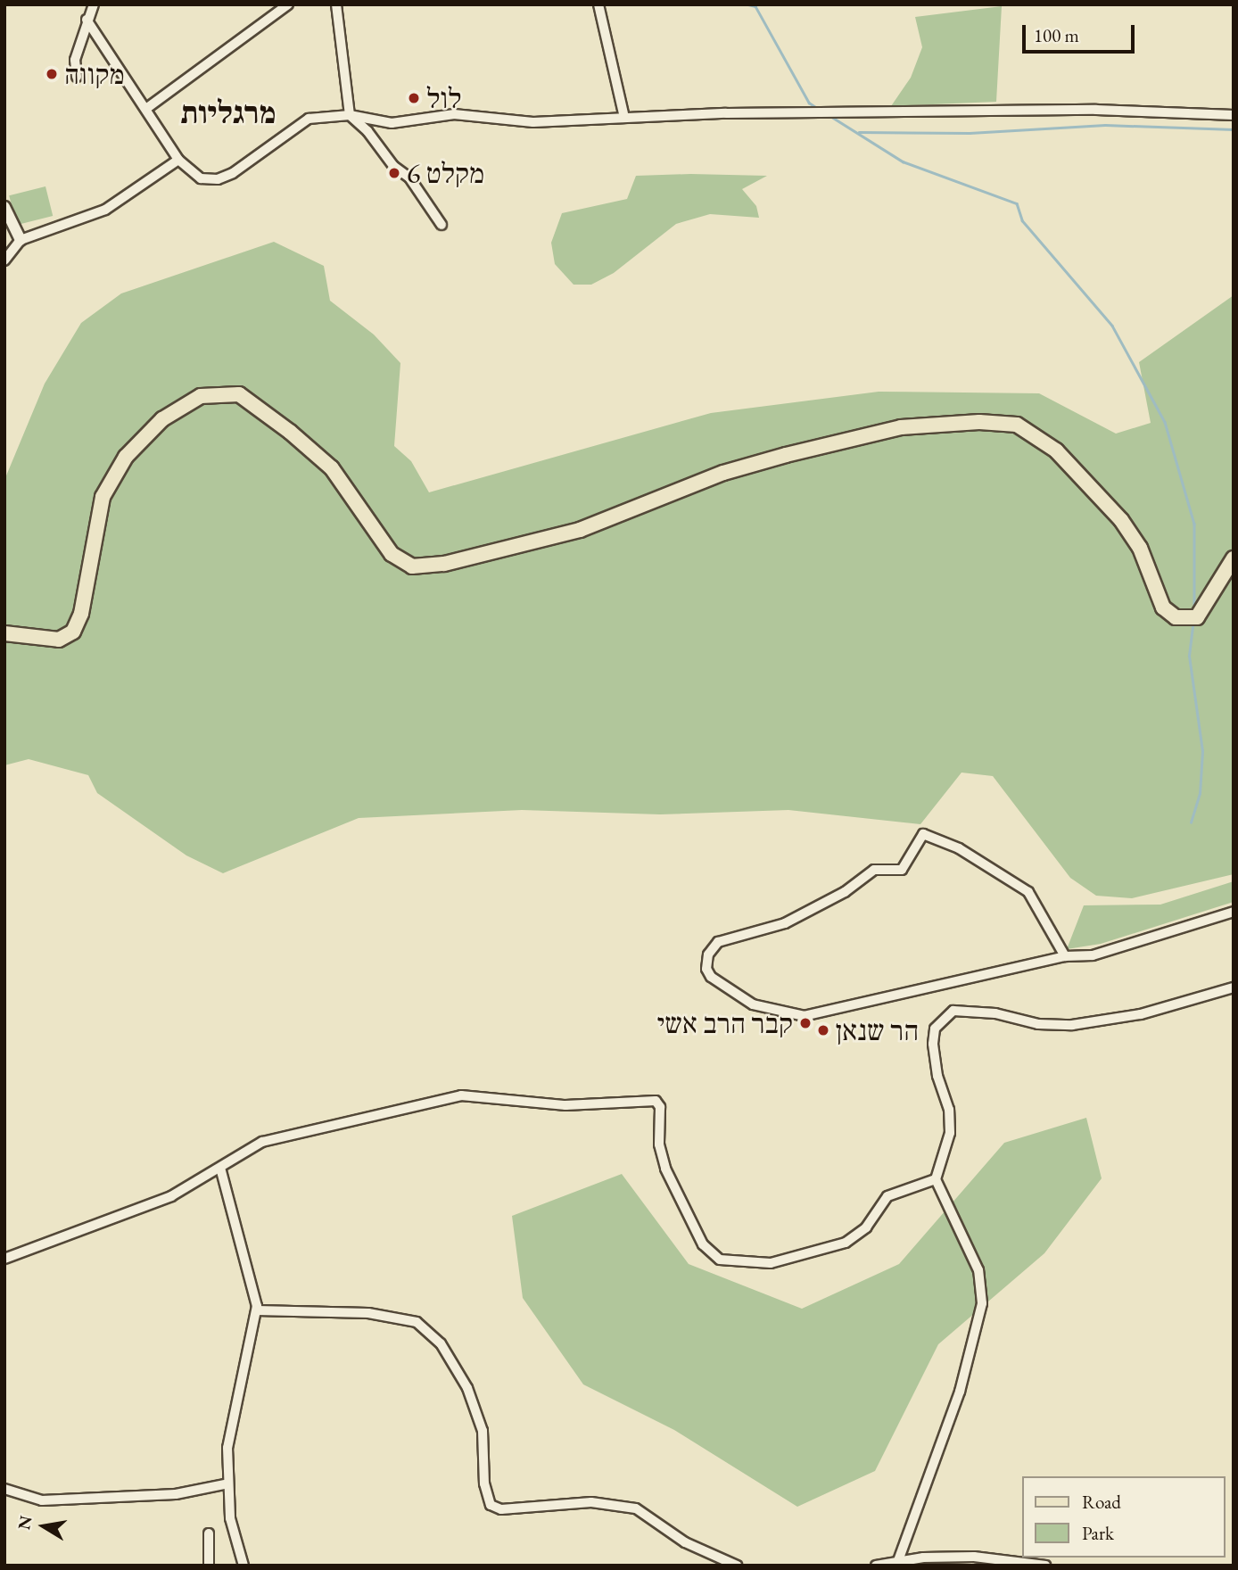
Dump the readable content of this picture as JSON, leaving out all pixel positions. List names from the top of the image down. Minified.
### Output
{"districts":["מרגליות"],"places":["מקווה","לול","מקלט 6","קבר הרב אשי","הר שנאן"],"legend":["Road","Park"],"scale_bar":"100 m","north":"left"}
